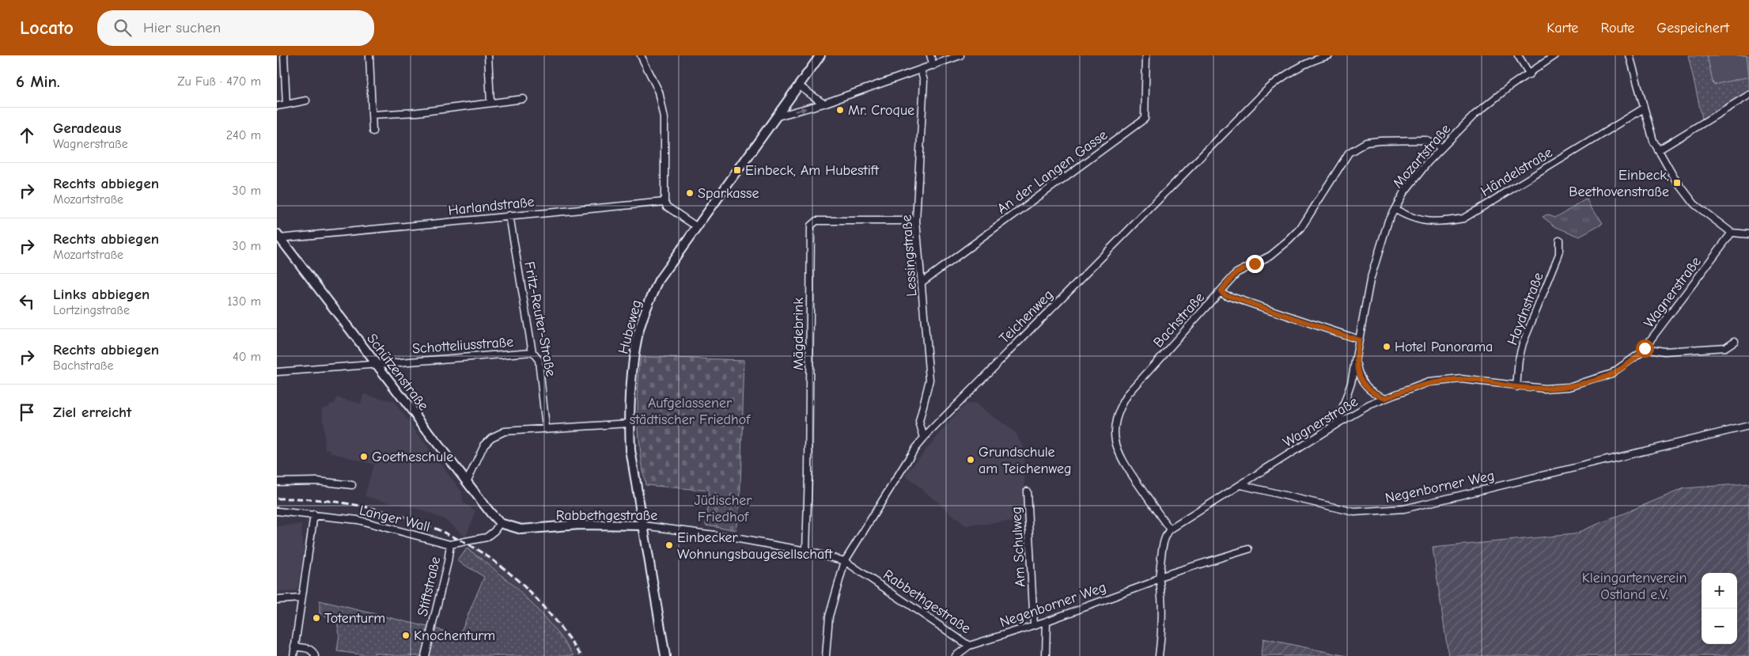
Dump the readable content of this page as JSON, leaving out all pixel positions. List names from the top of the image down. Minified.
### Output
{"streets":{"street":["Mozartstraße","An der Langen Gasse","Händelstraße","Harlandstraße","Lessingstraße","Wagnerstraße","Haydnstraße","Teichenweg","Fritz-Reuter-Straße","Bachstraße","Hubeweg","Mägdebrink","Schotteliusstraße","Schützenstraße","Negenborner Weg","Rabbethgestraße","Langer Wall","Am Schulweg","Stiftstraße"]},"crossings":[["Mozartstraße","Händelstraße"],["Mozartstraße","Wagnerstraße"],["Mozartstraße","Bachstraße"],["An der Langen Gasse","Lessingstraße"],["Harlandstraße","Fritz-Reuter-Straße"],["Harlandstraße","Schützenstraße"],["Lessingstraße","Teichenweg"],["Lessingstraße","Mägdebrink"],["Wagnerstraße","Haydnstraße"],["Wagnerstraße","Negenborner Weg"],["Teichenweg","Rabbethgestraße"],["Fritz-Reuter-Straße","Schotteliusstraße"],["Hubeweg","Rabbethgestraße"],["Mägdebrink","Rabbethgestraße"],["Schotteliusstraße","Schützenstraße"],["Schützenstraße","Rabbethgestraße"],["Schützenstraße","Langer Wall"],["Negenborner Weg","Rabbethgestraße"],["Negenborner Weg","Am Schulweg"],["Rabbethgestraße","Langer Wall"],["Langer Wall","Stiftstraße"]],"parks":["Aufgelassener städtischer Friedhof","Jüdischer Friedhof","Kleingartenverein Ostland e.V."],"places":{"other":["Mr. Croque","Sparkasse","Hotel Panorama","Goetheschule","Grundschule am Teichenweg","Einbecker Wohnungsbaugesellschaft","Totenturm","Knochenturm"],"transit":["Einbeck, Am Hubestift","Einbeck, Beethovenstraße"]},"page":{"header":"Locato","search":"Hier suchen","nav":["Karte","Route","Gespeichert"],"heading":["6 Min.","Zu Fuß · 470 m"],"list":[["Geradeaus","Wagnerstraße","240 m"],["Rechts abbiegen","Mozartstraße","30 m"],["Rechts abbiegen","Mozartstraße","30 m"],["Links abbiegen","Lortzingstraße","130 m"],["Rechts abbiegen","Bachstraße","40 m"],"Ziel erreicht"],"map_buttons":["+","−"]}}
